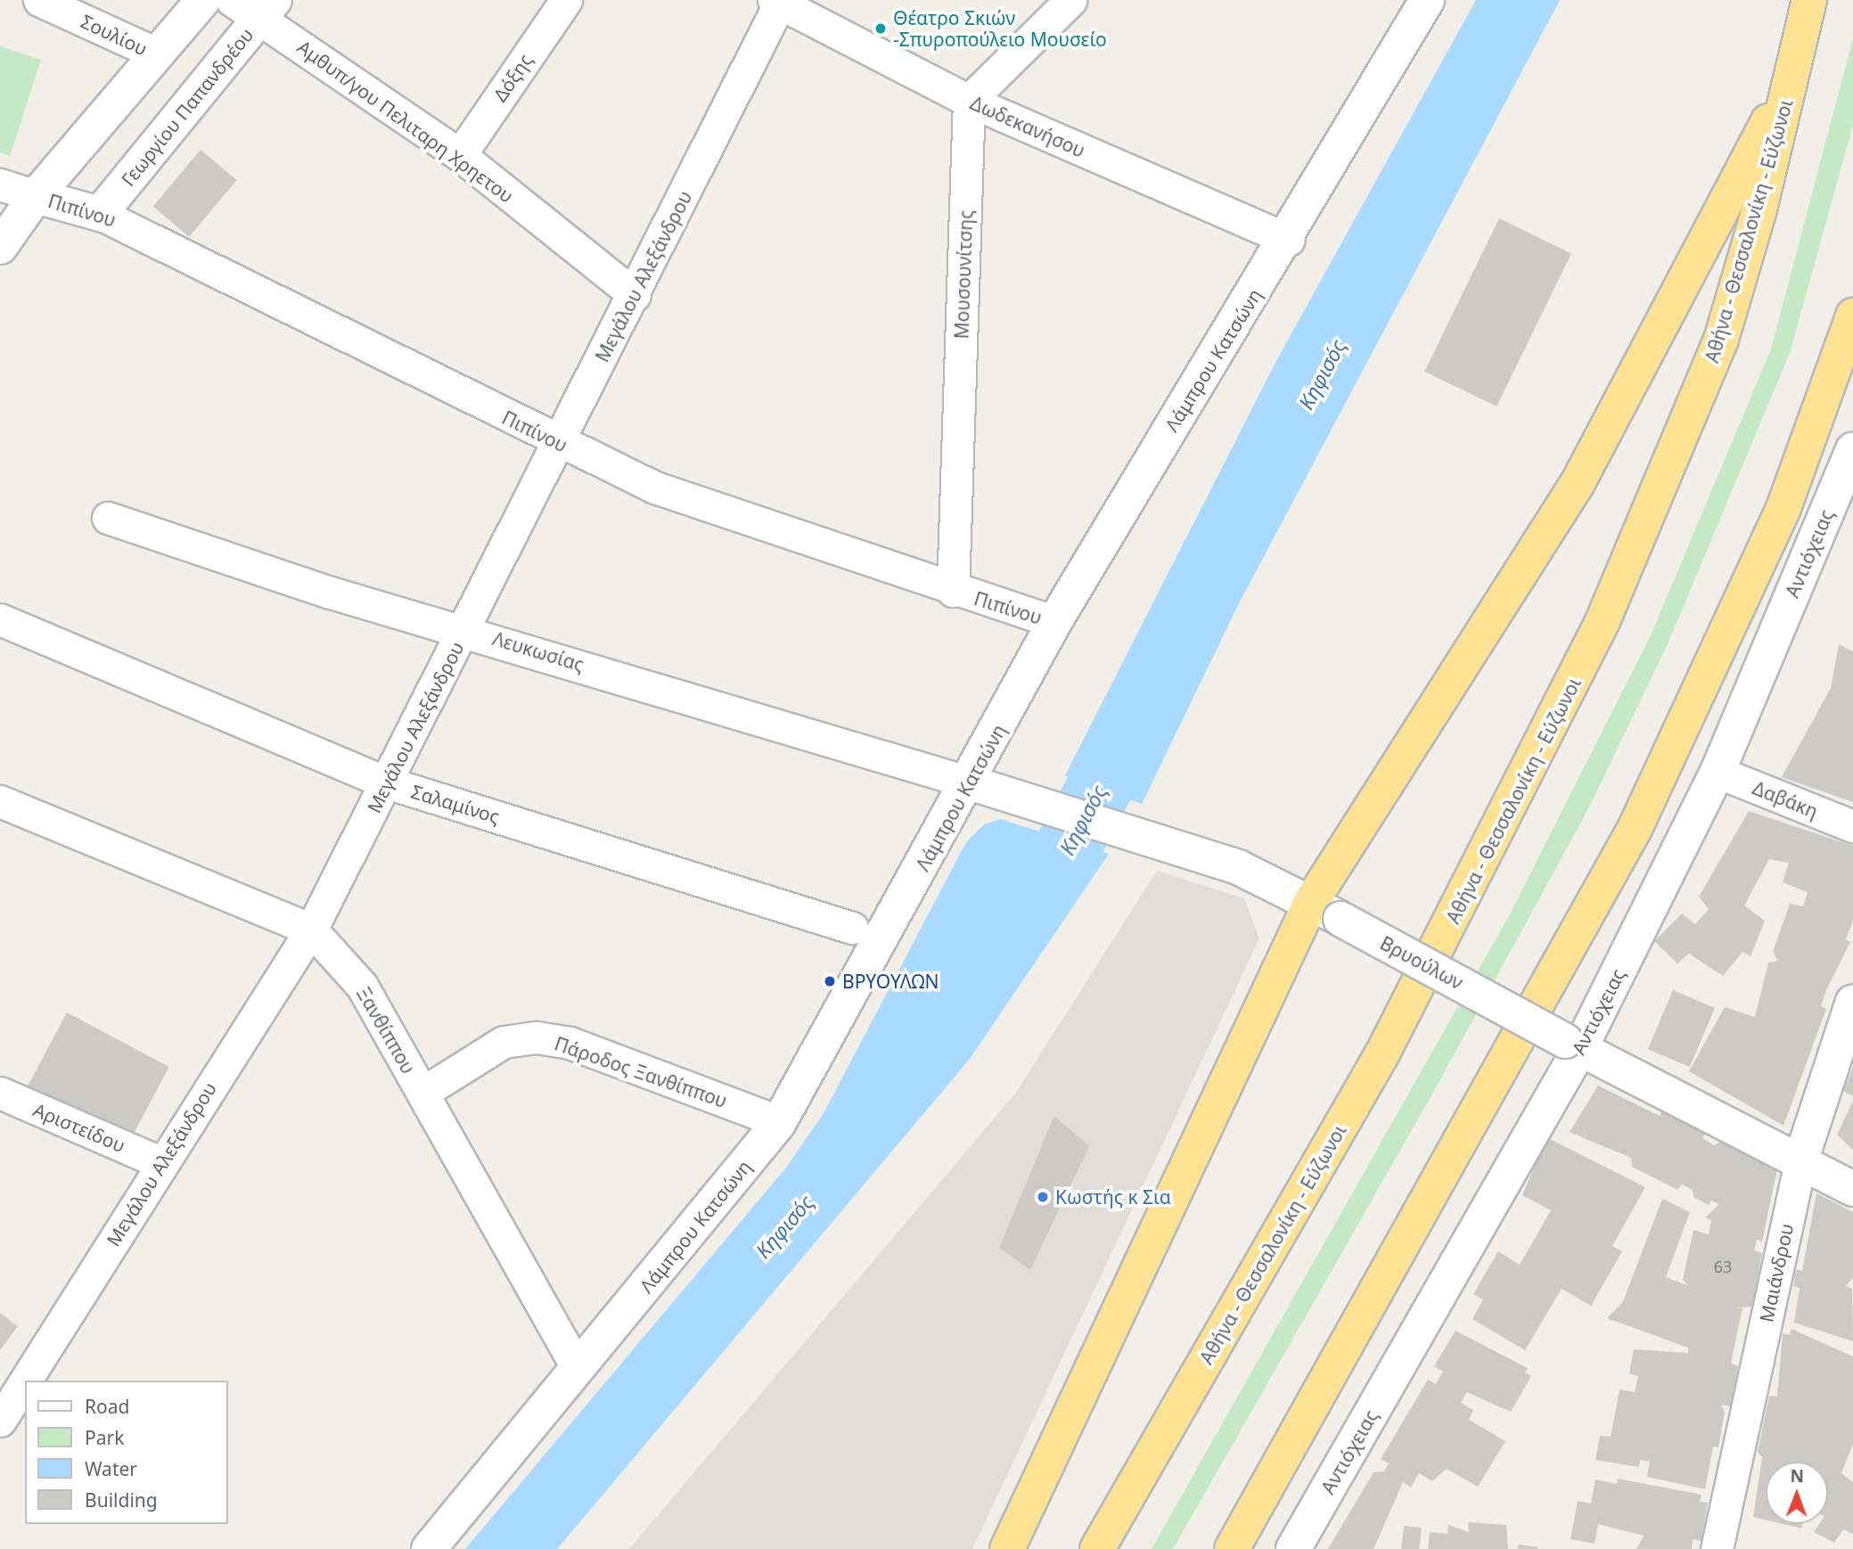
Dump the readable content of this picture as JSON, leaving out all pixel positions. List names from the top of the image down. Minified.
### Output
{"streets":{"highway":["Αθήνα - Θεσσαλονίκη - Εύζωνοι"],"street":["Σουλίου","Δόξης","Γεωργίου Παπανδρέου","Αμθυπ/γου Πελιταρη Χρηετου","Δωδεκανήσου","Πιπίνου","Μουσουνίτσης","Μεγάλου Αλεξάνδρου","Λάμπρου Κατσώνη","Αντιόχειας","Λευκωσίας","Δαβάκη","Σαλαμίνος","Βρυούλων","Ξανθίππου","Πάροδος Ξανθίππου","Αριστείδου","Μαιάνδρου"]},"crossings":[["Δόξης","Αμθυπ/γου Πελιταρη Χρηετου"],["Γεωργίου Παπανδρέου","Αμθυπ/γου Πελιταρη Χρηετου"],["Γεωργίου Παπανδρέου","Πιπίνου"],["Αμθυπ/γου Πελιταρη Χρηετου","Μεγάλου Αλεξάνδρου"],["Δωδεκανήσου","Μουσουνίτσης"],["Δωδεκανήσου","Μεγάλου Αλεξάνδρου"],["Δωδεκανήσου","Λάμπρου Κατσώνη"],["Πιπίνου","Μουσουνίτσης"],["Πιπίνου","Μεγάλου Αλεξάνδρου"],["Πιπίνου","Λάμπρου Κατσώνη"],["Μεγάλου Αλεξάνδρου","Λευκωσίας"],["Μεγάλου Αλεξάνδρου","Σαλαμίνος"],["Μεγάλου Αλεξάνδρου","Ξανθίππου"],["Μεγάλου Αλεξάνδρου","Αριστείδου"],["Λάμπρου Κατσώνη","Λευκωσίας"],["Λάμπρου Κατσώνη","Βρυούλων"],["Λάμπρου Κατσώνη","Ξανθίππου"],["Αντιόχειας","Δαβάκη"],["Αντιόχειας","Βρυούλων"],["Λευκωσίας","Βρυούλων"],["Βρυούλων","Μαιάνδρου"],["Ξανθίππου","Πάροδος Ξανθίππου"]],"water":["Κηφισός"],"places":["Θέατρο Σκιών -Σπυροπούλειο Μουσείο","ΒΡΥΟΥΛΩΝ","Κωστής κ Σια"],"house_numbers":["63"],"legend":["Road","Park","Water","Building"],"north":"top"}
